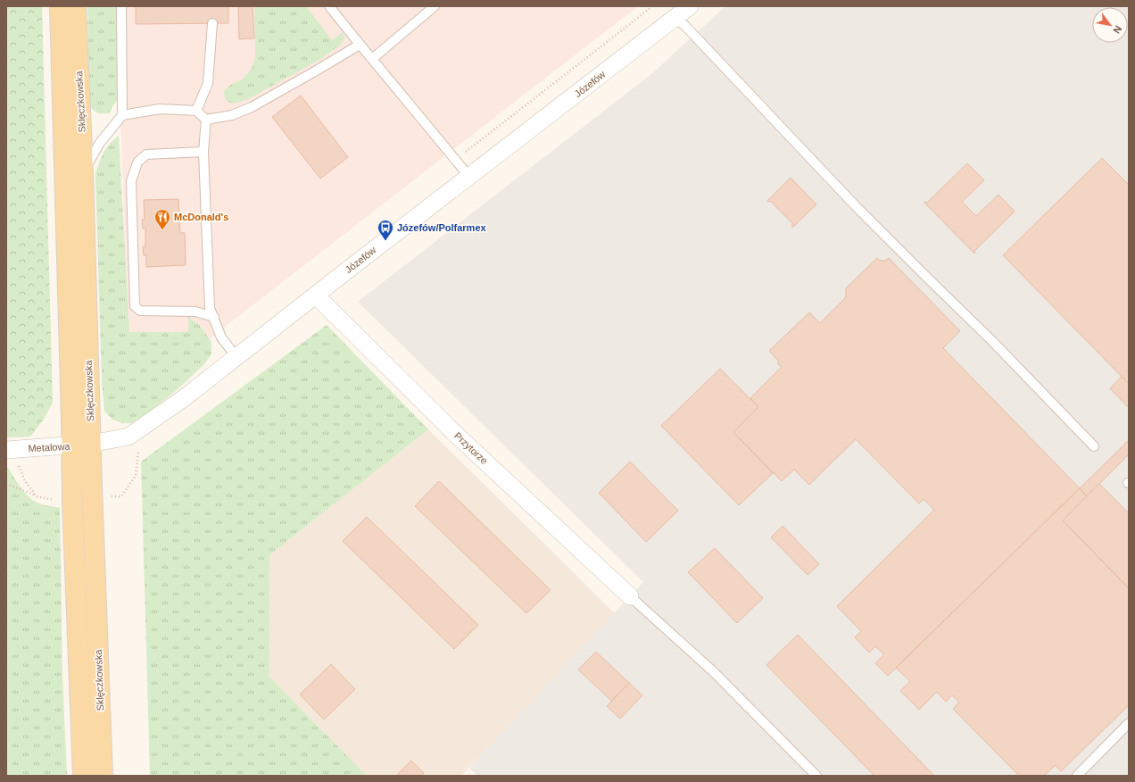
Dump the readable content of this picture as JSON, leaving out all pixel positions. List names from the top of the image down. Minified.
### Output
{"streets":{"main road":["Sklęczkowska"],"street":["Józefów","Metalowa","Przytorze"]},"crossings":[["Józefów","Sklęczkowska"],["Józefów","Metalowa"],["Józefów","Przytorze"],["Sklęczkowska","Metalowa"]],"places":{"restaurant":["McDonald's"],"bus stop":["Józefów/Polfarmex"]},"north":"bottom right"}
